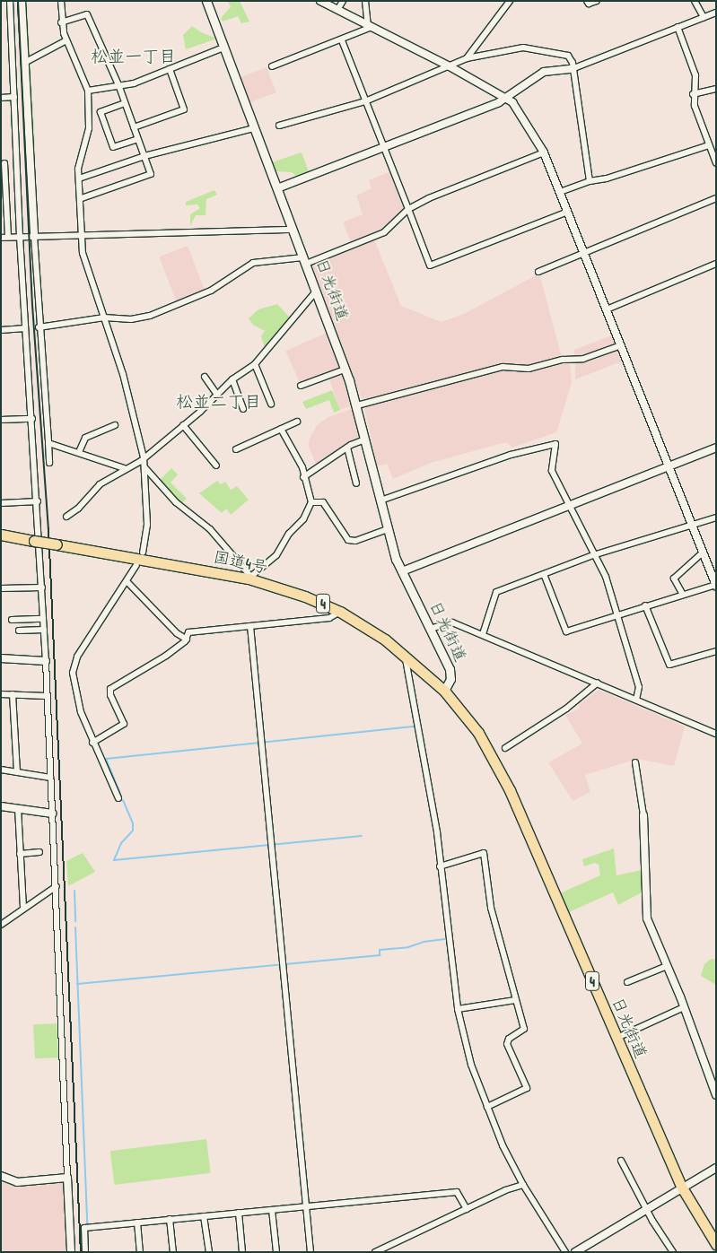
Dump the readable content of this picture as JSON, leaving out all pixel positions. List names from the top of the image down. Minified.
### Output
{"streets":{"highway":["日光街道","国道4号","4"]},"crossings":[["日光街道","国道4号"]],"districts":["松並一丁目","松並二丁目"]}
